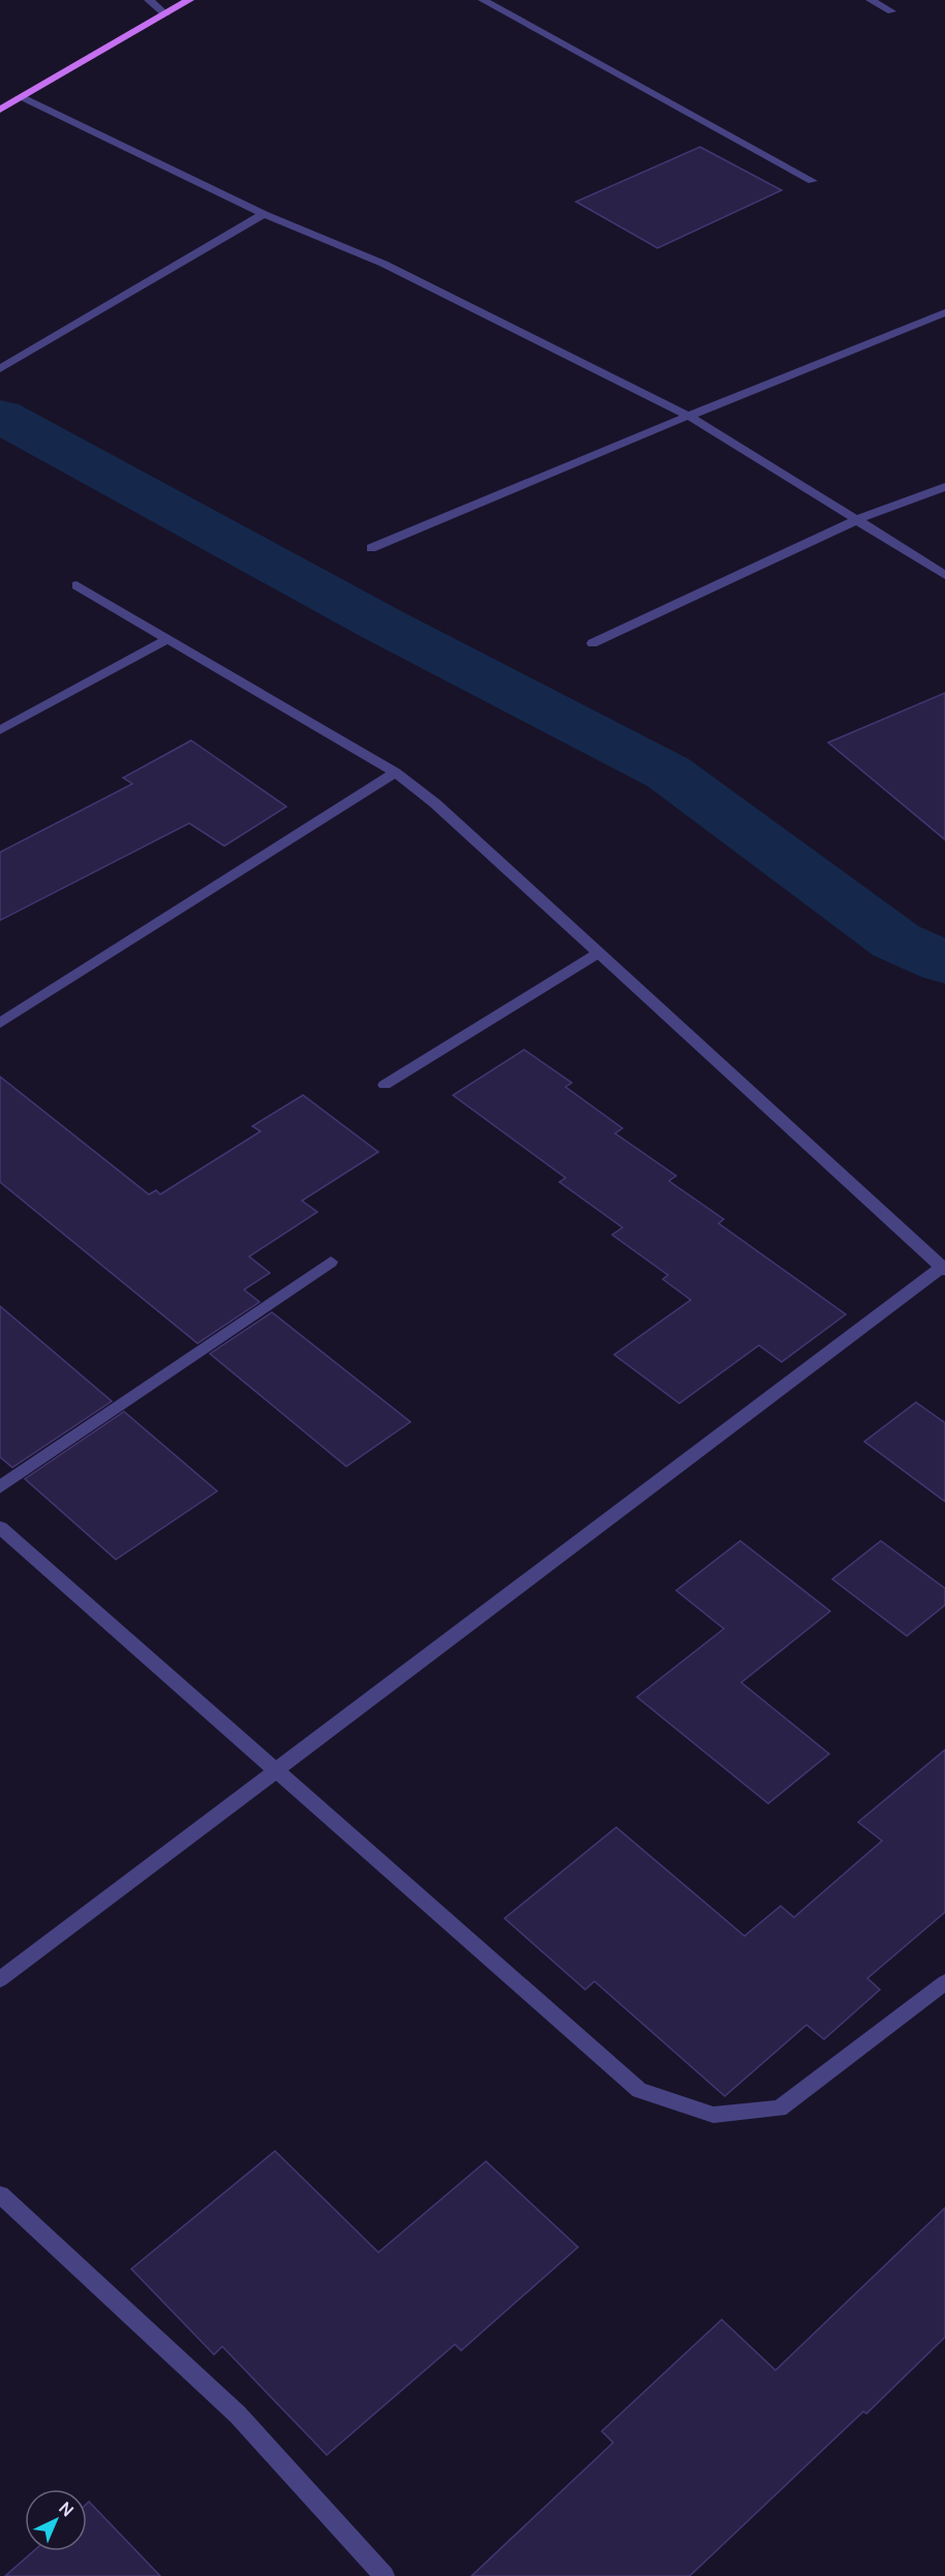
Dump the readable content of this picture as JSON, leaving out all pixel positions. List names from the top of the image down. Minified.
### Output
{"north":"top right"}
